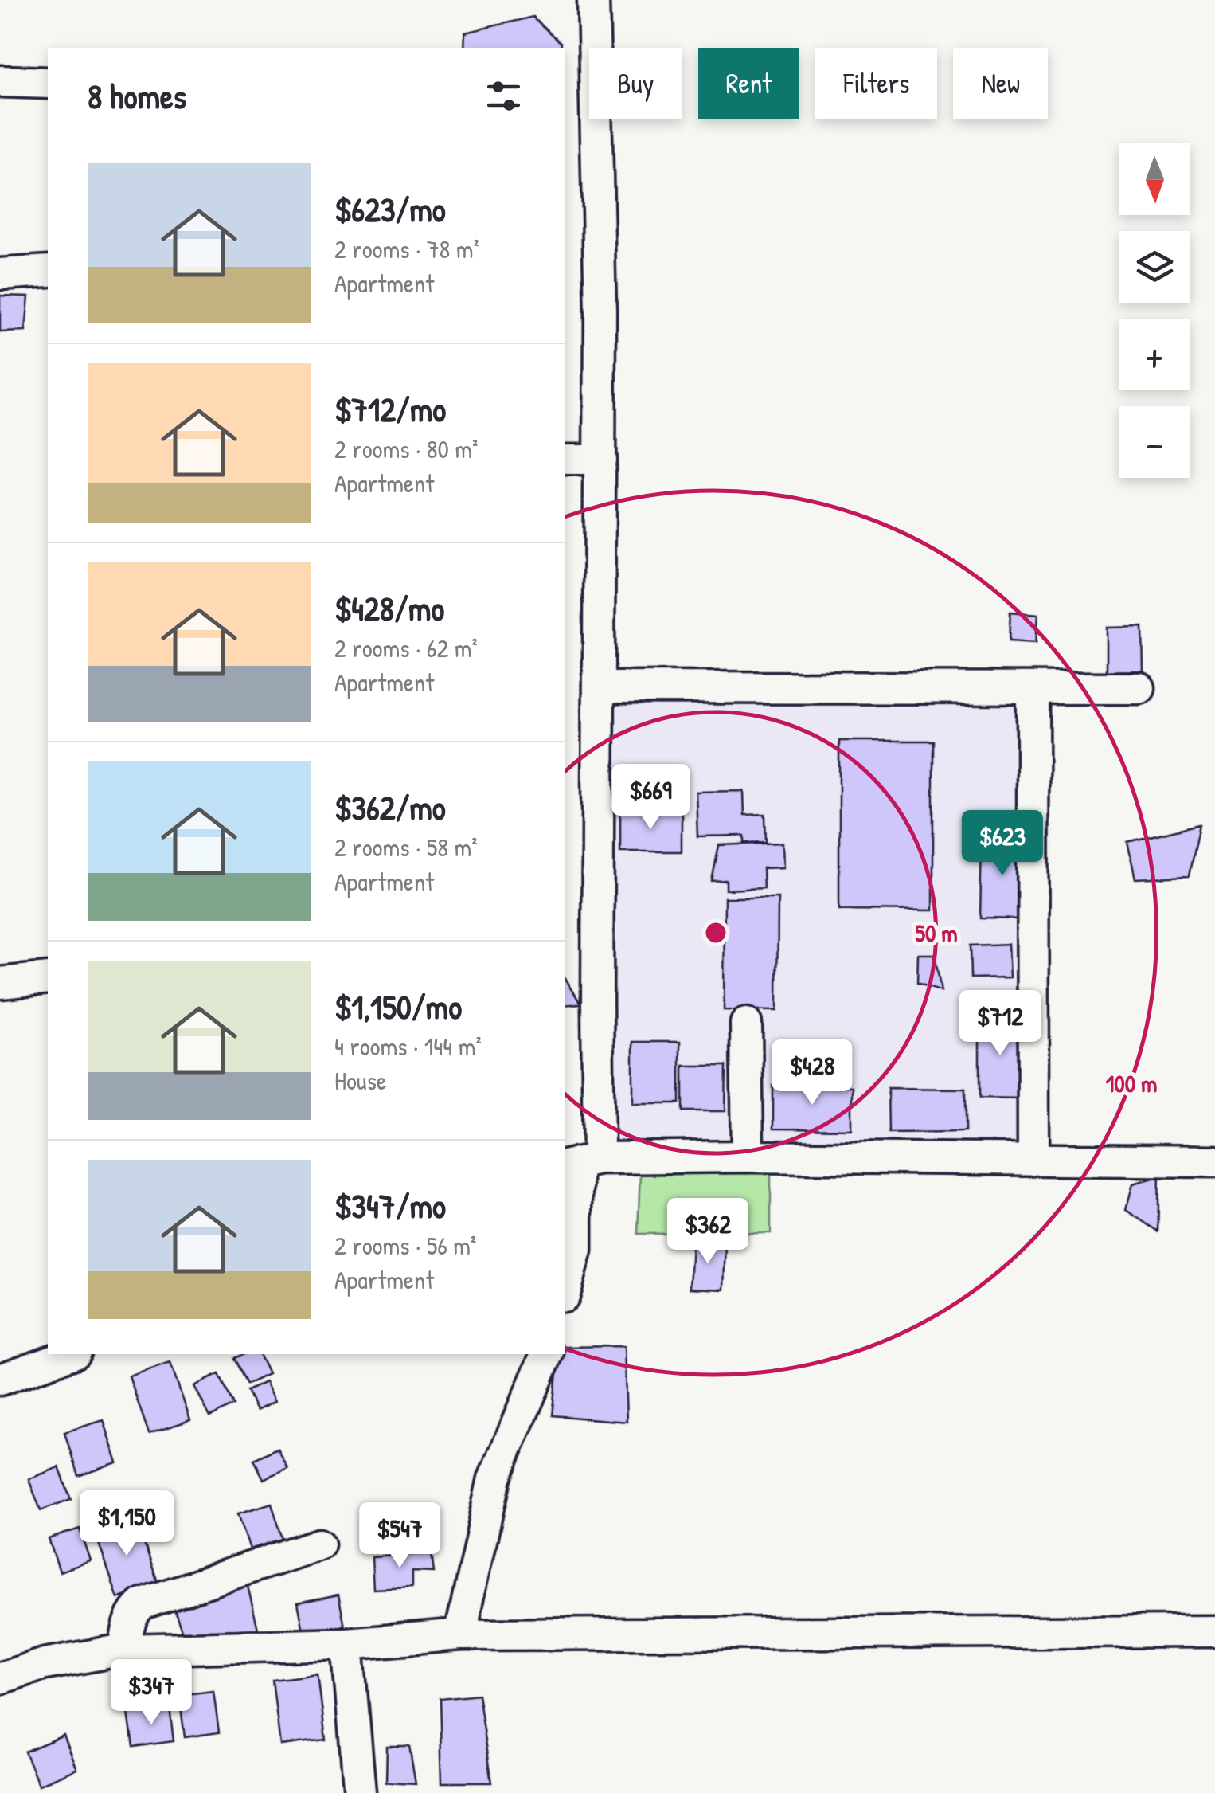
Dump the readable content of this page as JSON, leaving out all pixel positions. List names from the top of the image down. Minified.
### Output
{"north":"bottom","page":{"chip":["Buy","Rent","Filters","New"],"heading":"8 homes","map_buttons":["+","−"],"list":[{"name":"$623/mo","note":"2 rooms · 78 m² · Apartment"},{"name":"$712/mo","note":"2 rooms · 80 m² · Apartment"},{"name":"$428/mo","note":"2 rooms · 62 m² · Apartment"},{"name":"$362/mo","note":"2 rooms · 58 m² · Apartment"},{"name":"$1,150/mo","note":"4 rooms · 144 m² · House"},{"name":"$347/mo","note":"2 rooms · 56 m² · Apartment"}],"price":["$669","$623","$712","$428","$362","$1,150","$547","$347"]},"rings":["50 m","100 m"]}
